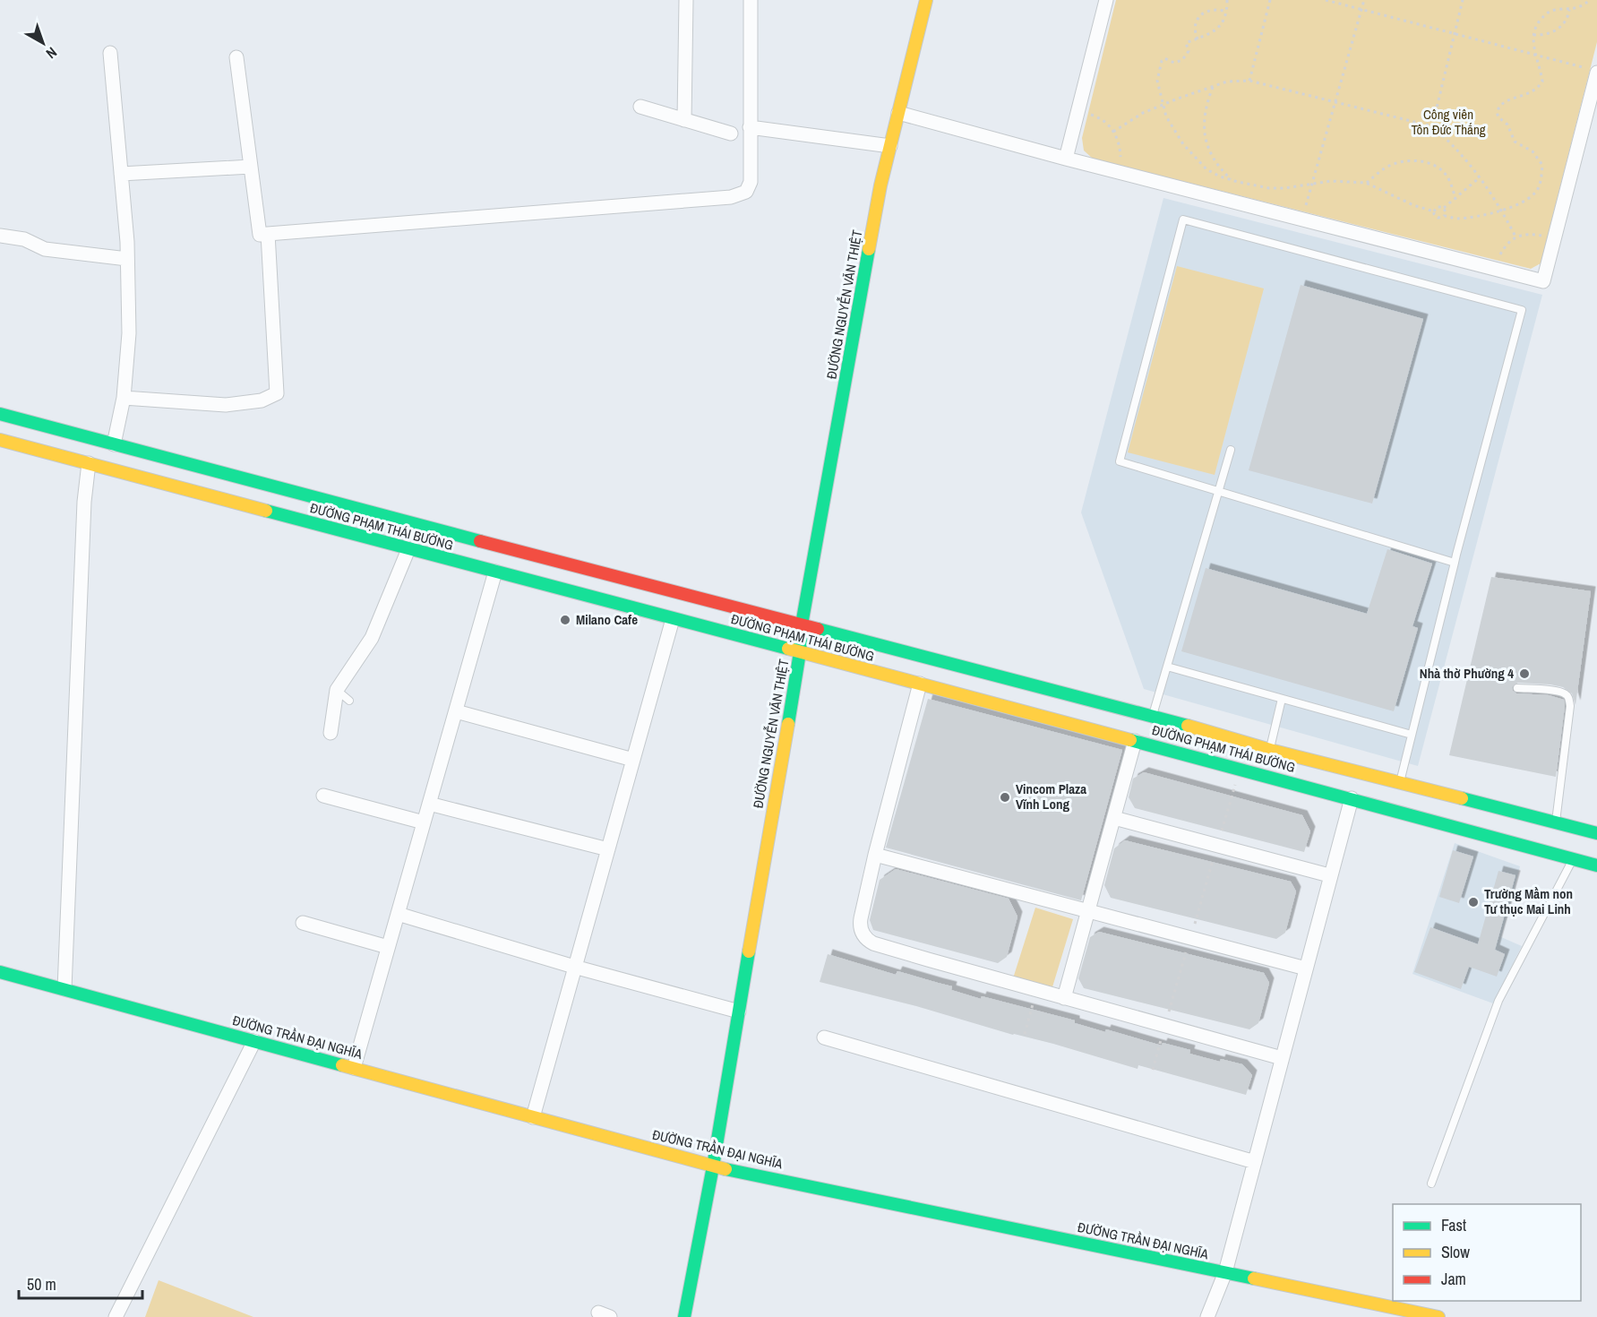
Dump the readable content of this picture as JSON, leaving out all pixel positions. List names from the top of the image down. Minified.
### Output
{"streets":{"main road":["ĐƯỜNG NGUYỄN VĂN THIỆT","ĐƯỜNG PHẠM THÁI BƯỜNG","ĐƯỜNG TRẦN ĐẠI NGHĨA"]},"crossings":[["ĐƯỜNG NGUYỄN VĂN THIỆT","ĐƯỜNG PHẠM THÁI BƯỜNG"],["ĐƯỜNG NGUYỄN VĂN THIỆT","ĐƯỜNG TRẦN ĐẠI NGHĨA"]],"parks":["Công viên Tôn Đức Thắng"],"places":["Milano Cafe","Nhà thờ Phường 4","Vincom Plaza Vĩnh Long","Trường Mầm non Tư thục Mai Linh"],"legend":["Fast","Slow","Jam"],"scale_bar":"50 m","north":"bottom right"}
